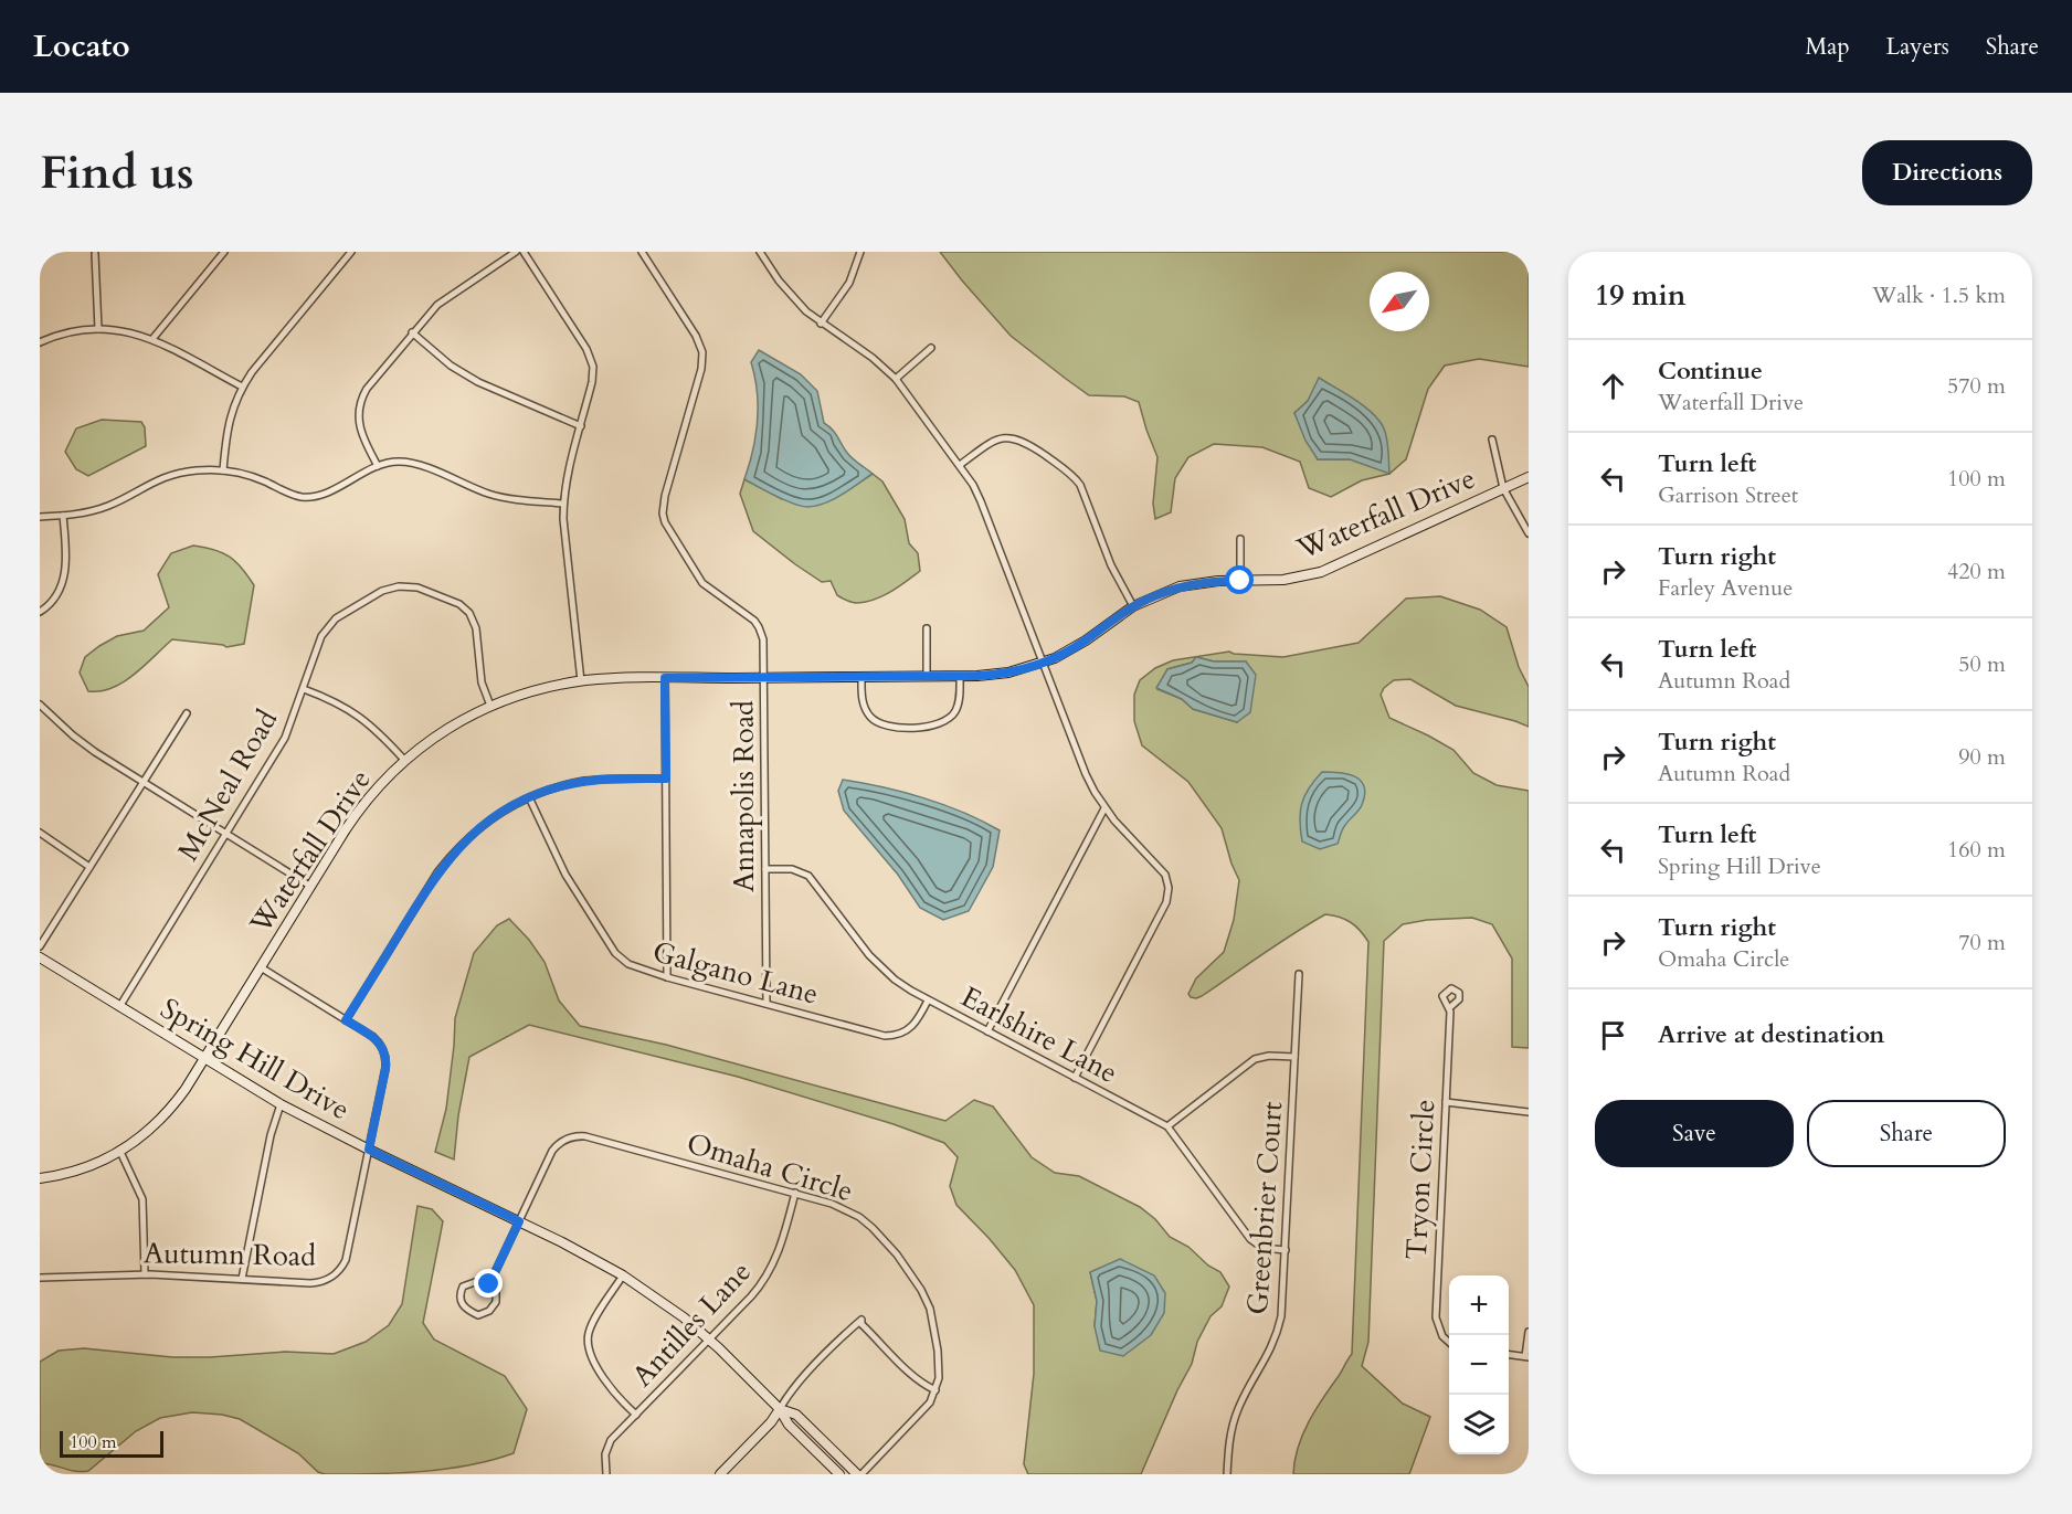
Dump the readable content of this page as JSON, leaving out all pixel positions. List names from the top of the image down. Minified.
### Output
{"streets":{"street":["Waterfall Drive","McNeal Road","Annapolis Road","Galgano Lane","Earlshire Lane","Spring Hill Drive","Omaha Circle","Tryon Circle","Greenbrier Court","Autumn Road","Antilles Lane"]},"crossings":[["Waterfall Drive","McNeal Road"],["Waterfall Drive","Annapolis Road"],["Waterfall Drive","Spring Hill Drive"],["Waterfall Drive","Autumn Road"],["McNeal Road","Spring Hill Drive"],["Annapolis Road","Galgano Lane"],["Annapolis Road","Earlshire Lane"],["Galgano Lane","Earlshire Lane"],["Earlshire Lane","Greenbrier Court"],["Spring Hill Drive","Omaha Circle"],["Spring Hill Drive","Autumn Road"],["Spring Hill Drive","Antilles Lane"],["Omaha Circle","Antilles Lane"]],"scale_bar":"100 m","north":"bottom left","page":{"header":"Locato","nav":["Map","Layers","Share"],"buttons":["Directions",["Save","Share"]],"title":"Find us","heading":["19 min","Walk · 1.5 km"],"list":[["Continue","Waterfall Drive","570 m"],["Turn left","Garrison Street","100 m"],["Turn right","Farley Avenue","420 m"],["Turn left","Autumn Road","50 m"],["Turn right","Autumn Road","90 m"],["Turn left","Spring Hill Drive","160 m"],["Turn right","Omaha Circle","70 m"],"Arrive at destination"],"map_buttons":["+","−"],"scale":"100 m"}}
